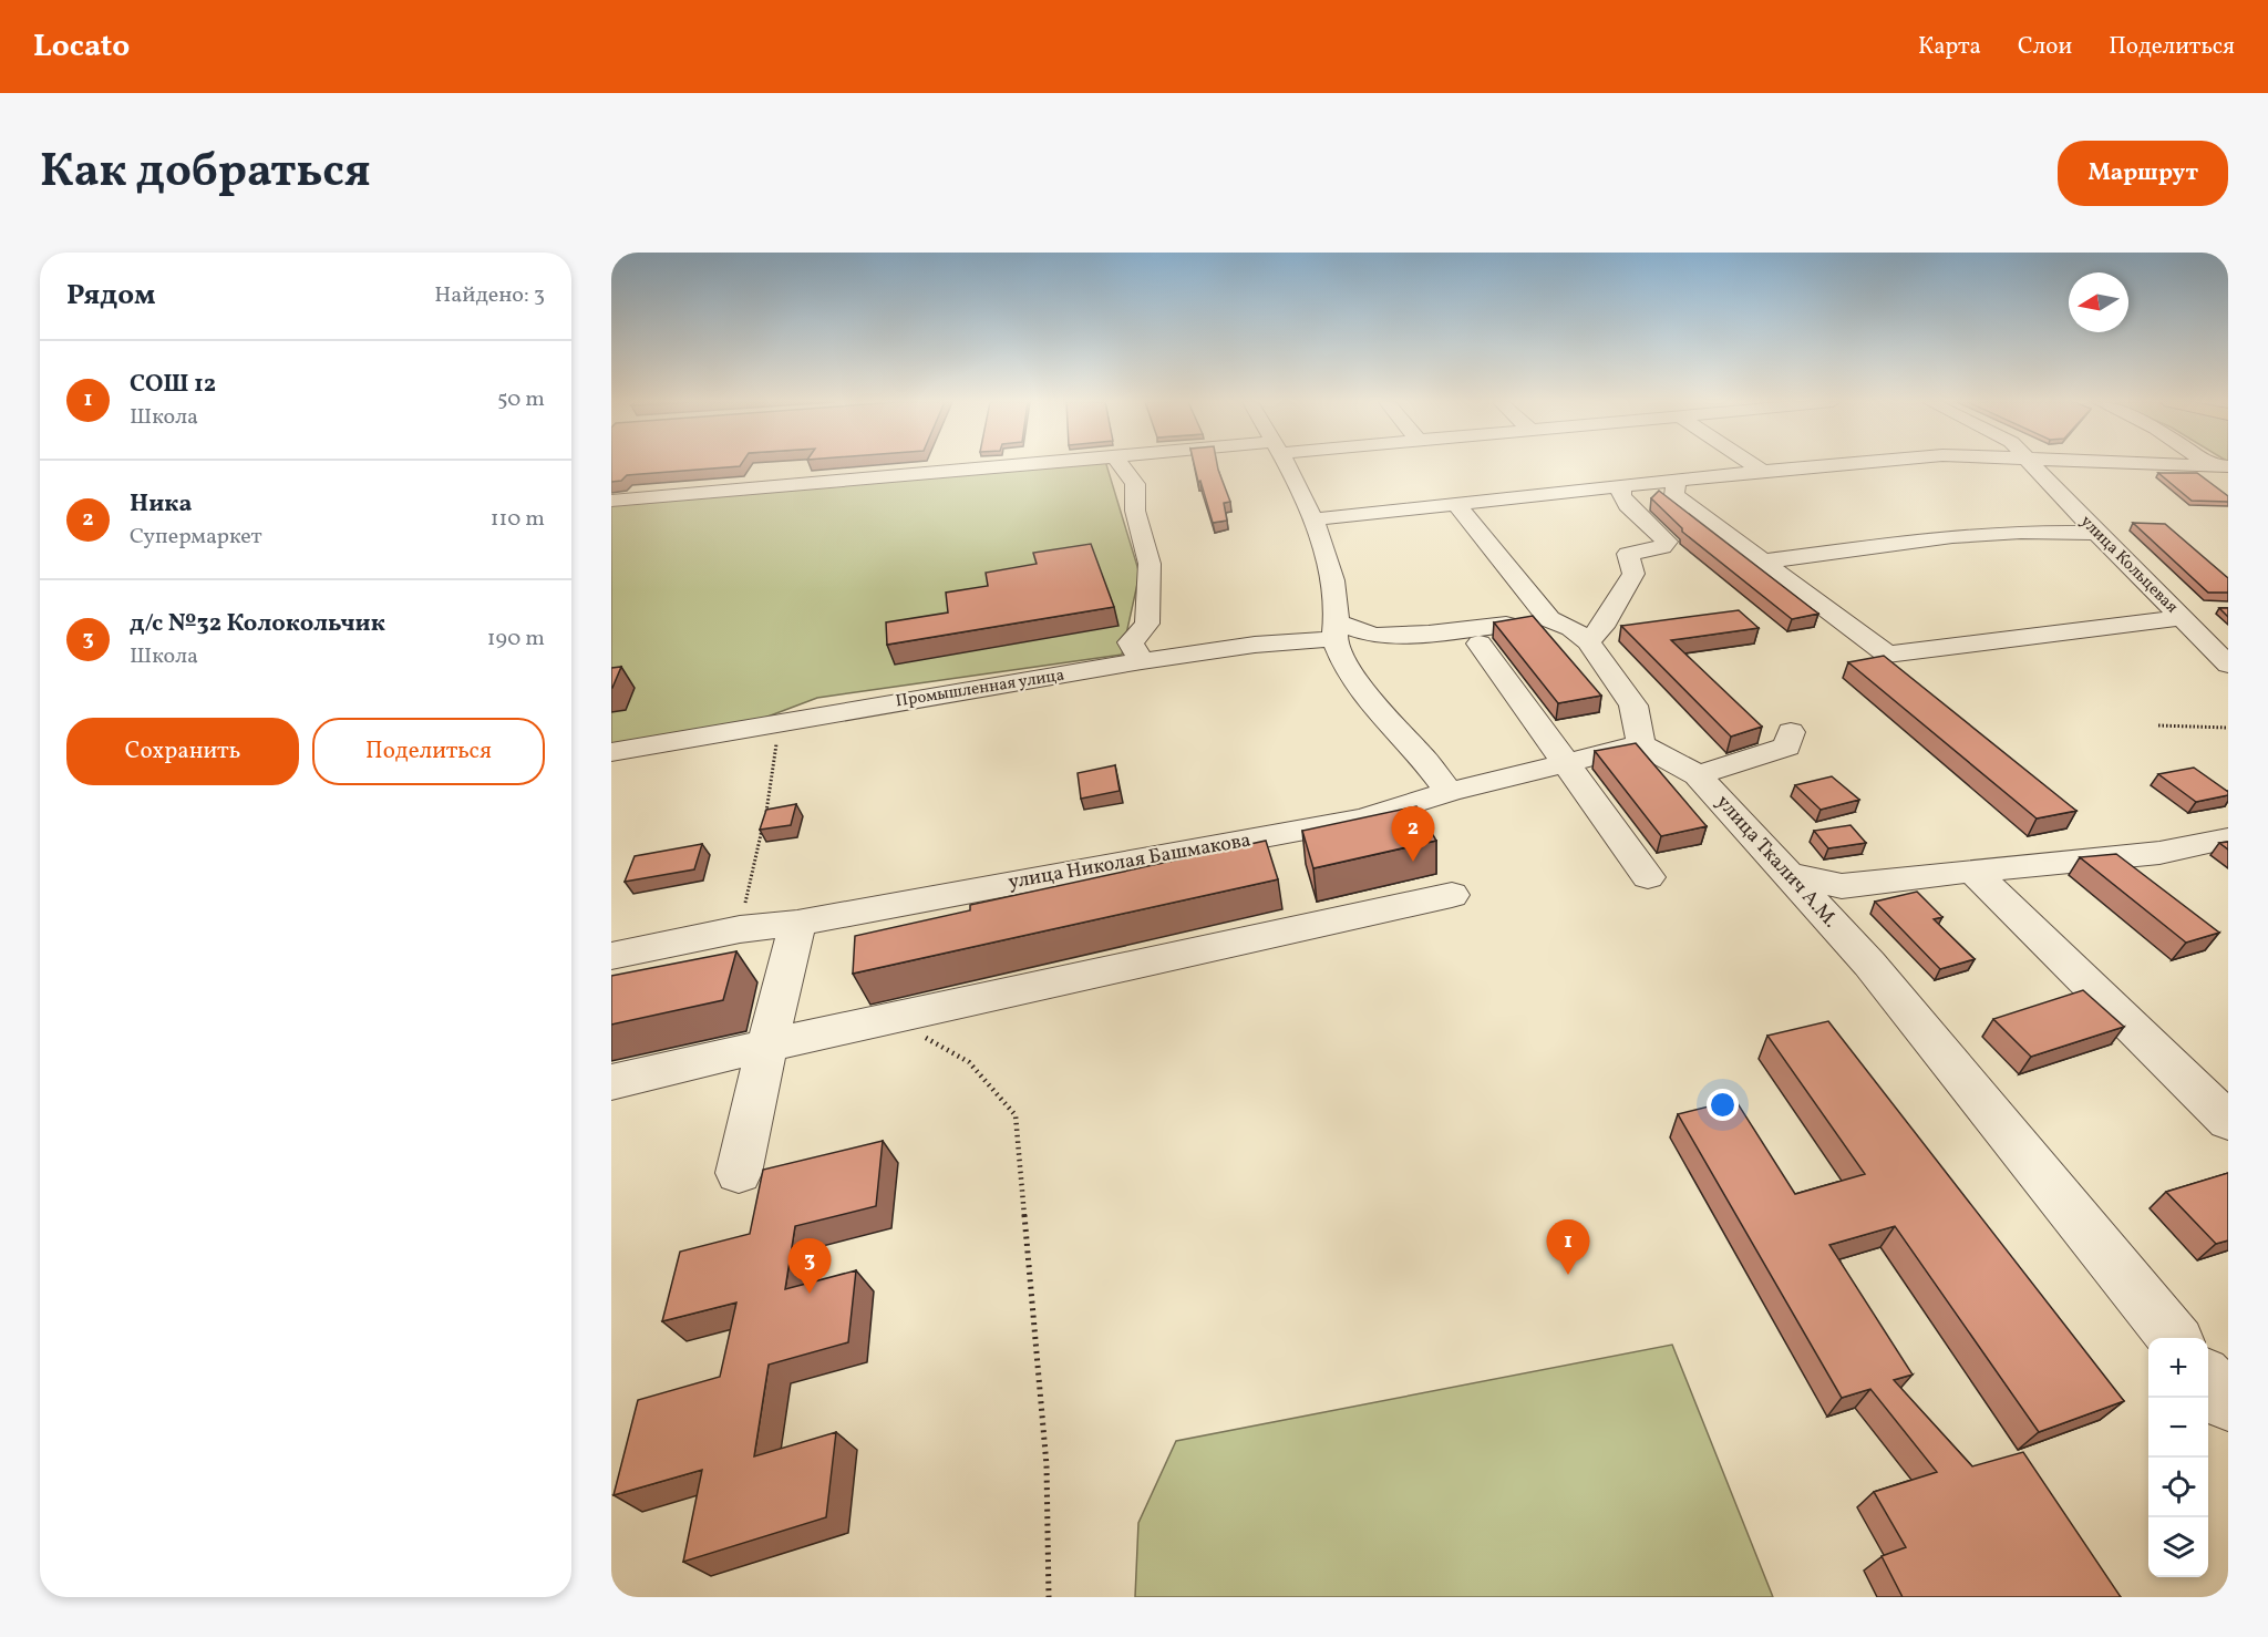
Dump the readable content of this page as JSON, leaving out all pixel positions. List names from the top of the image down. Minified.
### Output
{"streets":{"street":["улица Кольцевая","Промышленная улица","улица Николая Башмакова","улица Ткалич А.М."]},"crossings":[["улица Николая Башмакова","улица Ткалич А.М."]],"north":"left","page":{"header":"Locato","nav":["Карта","Слои","Поделиться"],"title":"Как добраться","buttons":["Маршрут",["Сохранить","Поделиться"]],"heading":["Рядом","Найдено: 3"],"list":[{"mark":"1","name":"СОШ 12","note":"Школа","value":"50 m"},{"mark":"2","name":"Ника","note":"Супермаркет","value":"110 m"},{"mark":"3","name":"д/с №32 Колокольчик","note":"Школа","value":"190 m"}],"pins":["2","1","3"],"map_buttons":["+","−"]}}
